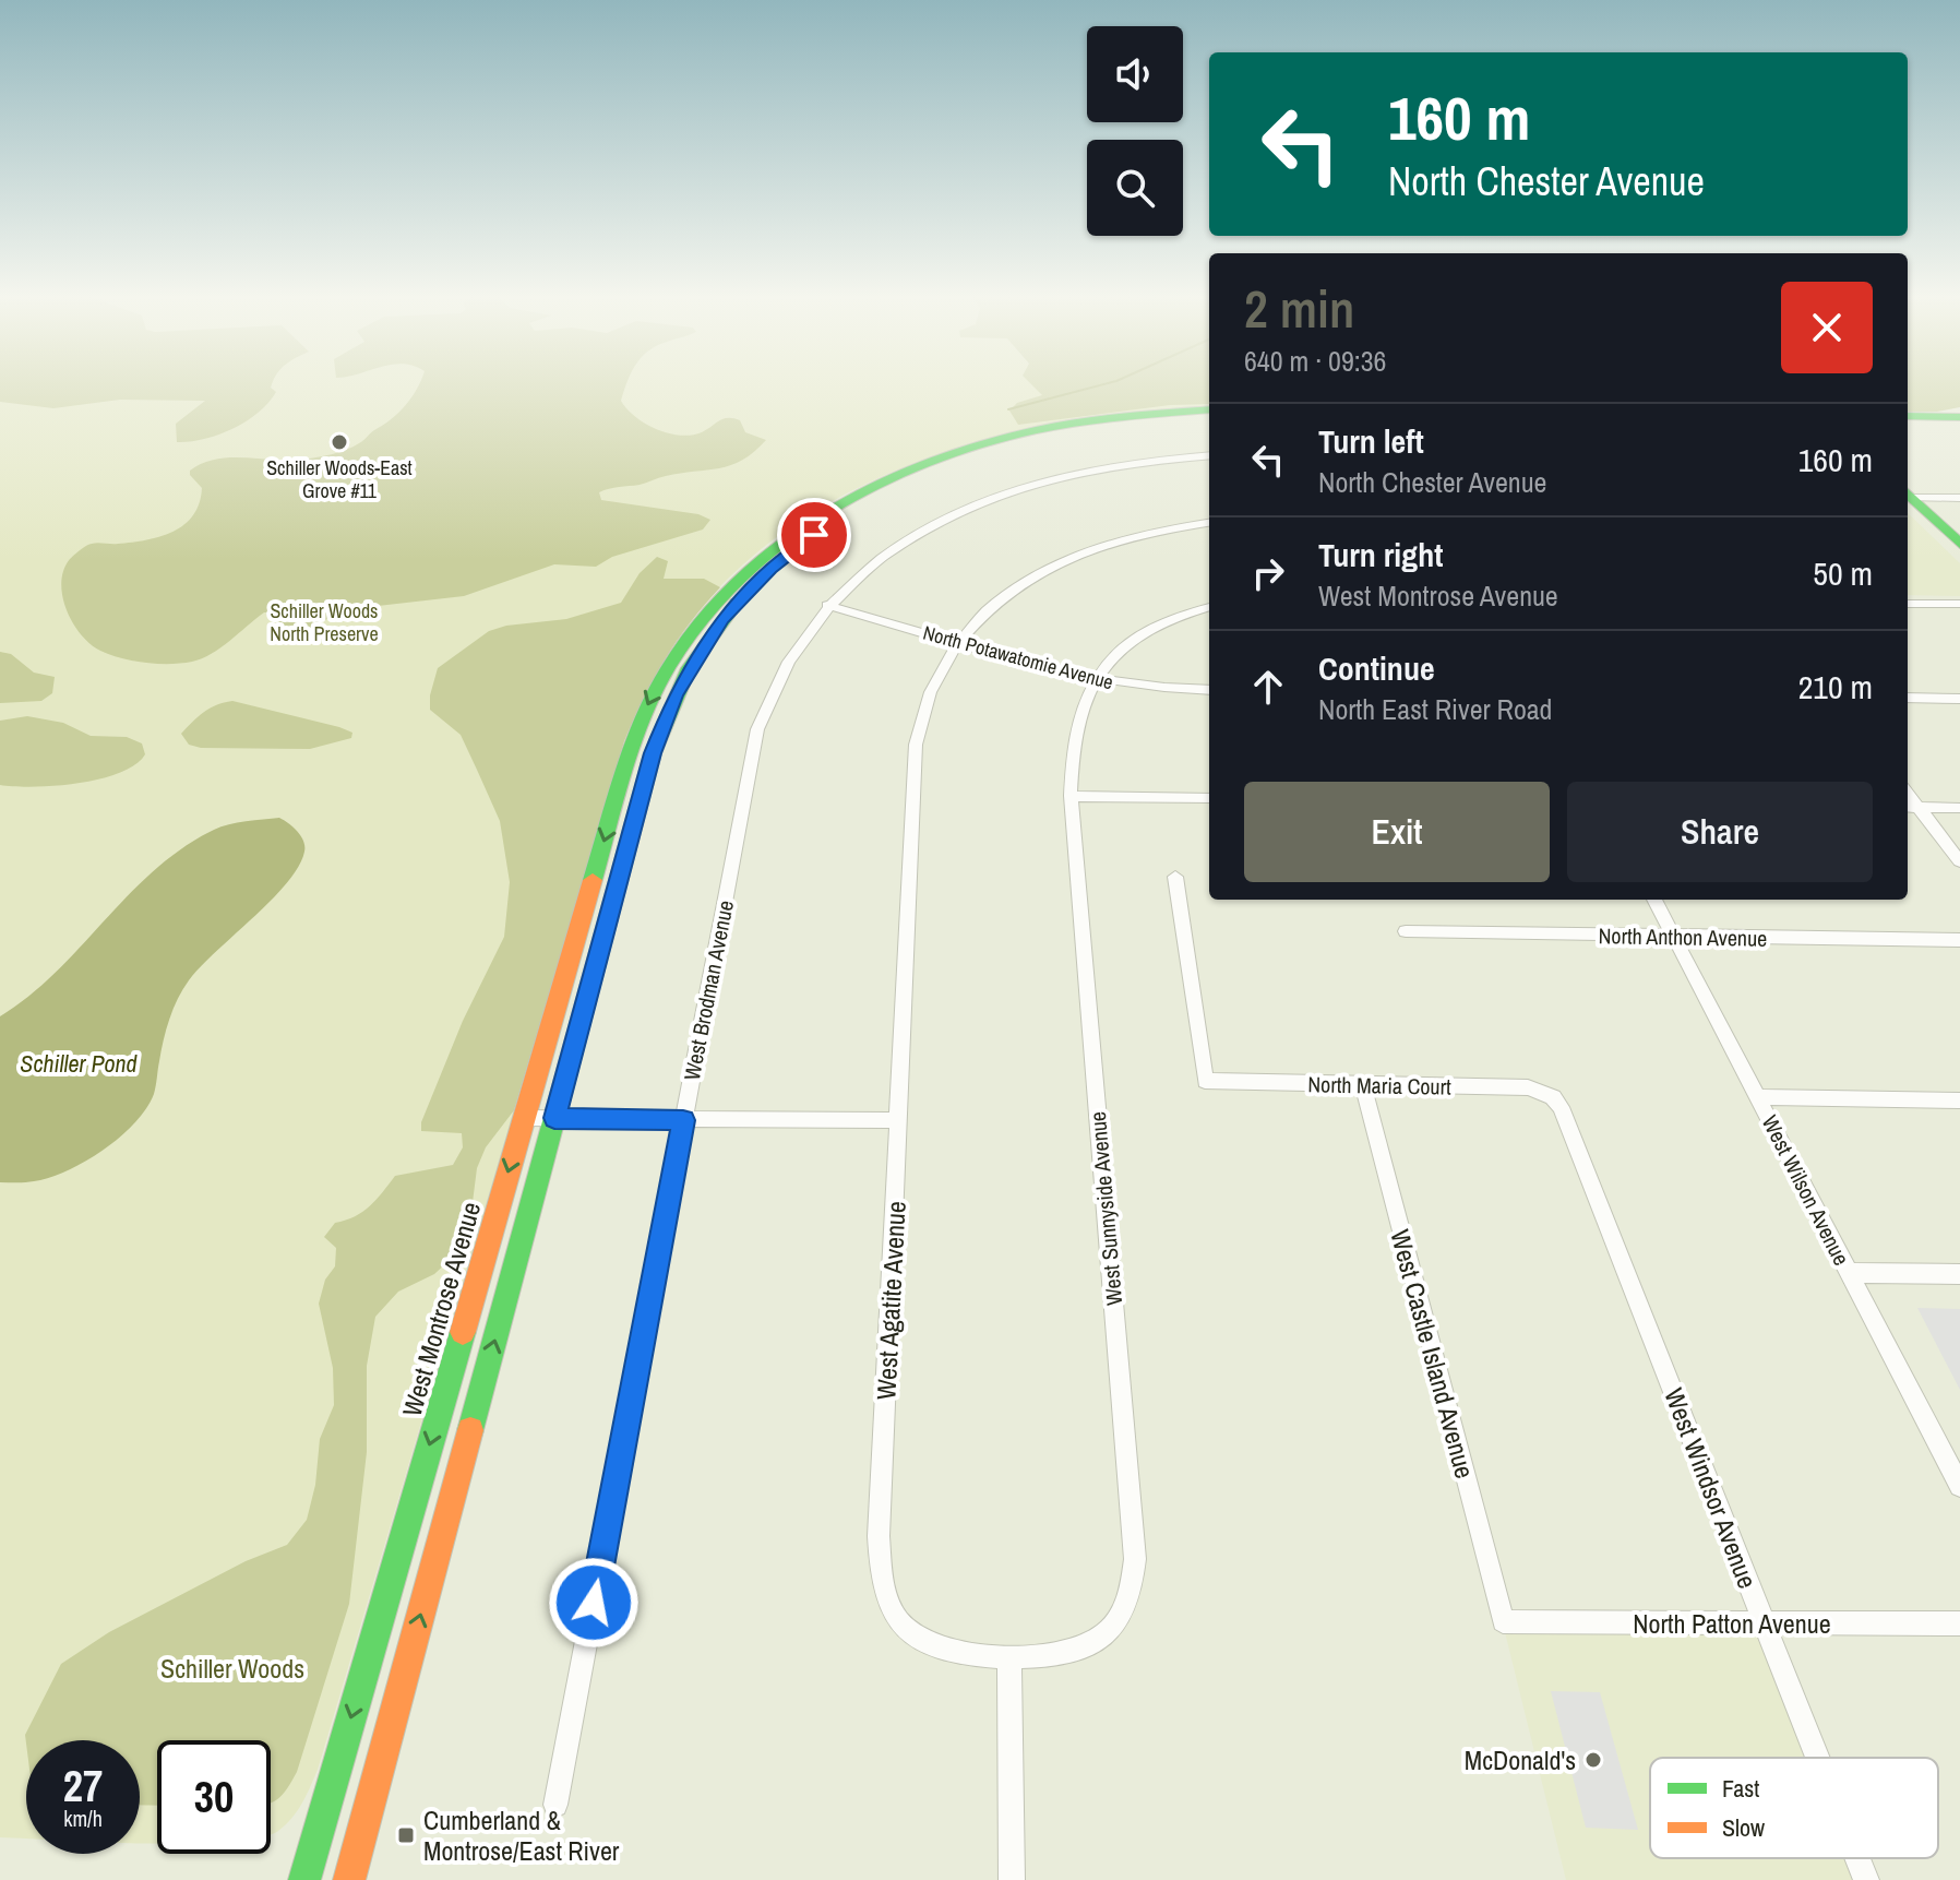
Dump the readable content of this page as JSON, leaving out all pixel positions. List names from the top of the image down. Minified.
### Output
{"streets":{"main road":["West Montrose Avenue"],"street":["North Potawatomie Avenue","North Anthon Avenue","West Brodman Avenue","North Maria Court","West Wilson Avenue","West Sunnyside Avenue","West Agatite Avenue","West Castle Island Avenue","West Windsor Avenue","North Patton Avenue"]},"crossings":[["North Potawatomie Avenue","West Brodman Avenue"],["North Potawatomie Avenue","West Sunnyside Avenue"],["North Potawatomie Avenue","West Agatite Avenue"],["North Anthon Avenue","West Wilson Avenue"],["North Maria Court","West Castle Island Avenue"],["North Maria Court","West Windsor Avenue"],["West Sunnyside Avenue","West Agatite Avenue"],["West Castle Island Avenue","North Patton Avenue"],["West Windsor Avenue","North Patton Avenue"]],"water":["Schiller Pond"],"parks":["Schiller Woods North Preserve","Schiller Woods"],"places":{"other":["Schiller Woods-East Grove #11","McDonald's"],"transit":["Cumberland & Montrose/East River"]},"legend":["Fast","Slow"],"page":{"turn":["160 m","North Chester Avenue"],"heading":["2 min","640 m · 09:36"],"list":[{"name":"Turn left","note":"North Chester Avenue","value":"160 m"},{"name":"Turn right","note":"West Montrose Avenue","value":"50 m"},{"name":"Continue","note":"North East River Road","value":"210 m"}],"buttons":["Exit","Share"],"speed":"27 km/h","limit":"30"}}
